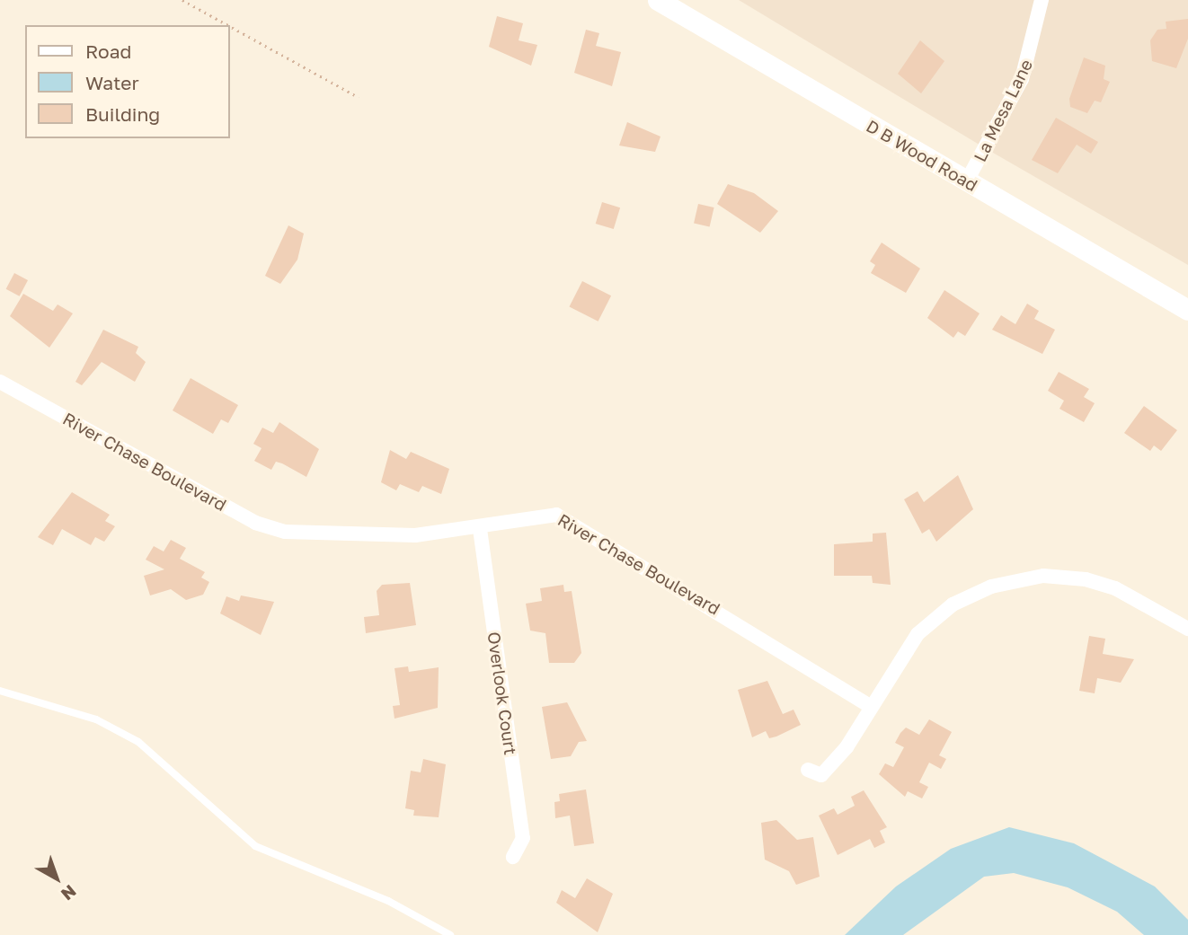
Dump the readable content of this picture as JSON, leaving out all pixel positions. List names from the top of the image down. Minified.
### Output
{"streets":{"main road":["D B Wood Road"],"street":["La Mesa Lane","River Chase Boulevard","Overlook Court"]},"crossings":[["La Mesa Lane","D B Wood Road"],["River Chase Boulevard","Overlook Court"]],"legend":["Road","Water","Building"],"north":"bottom right"}
